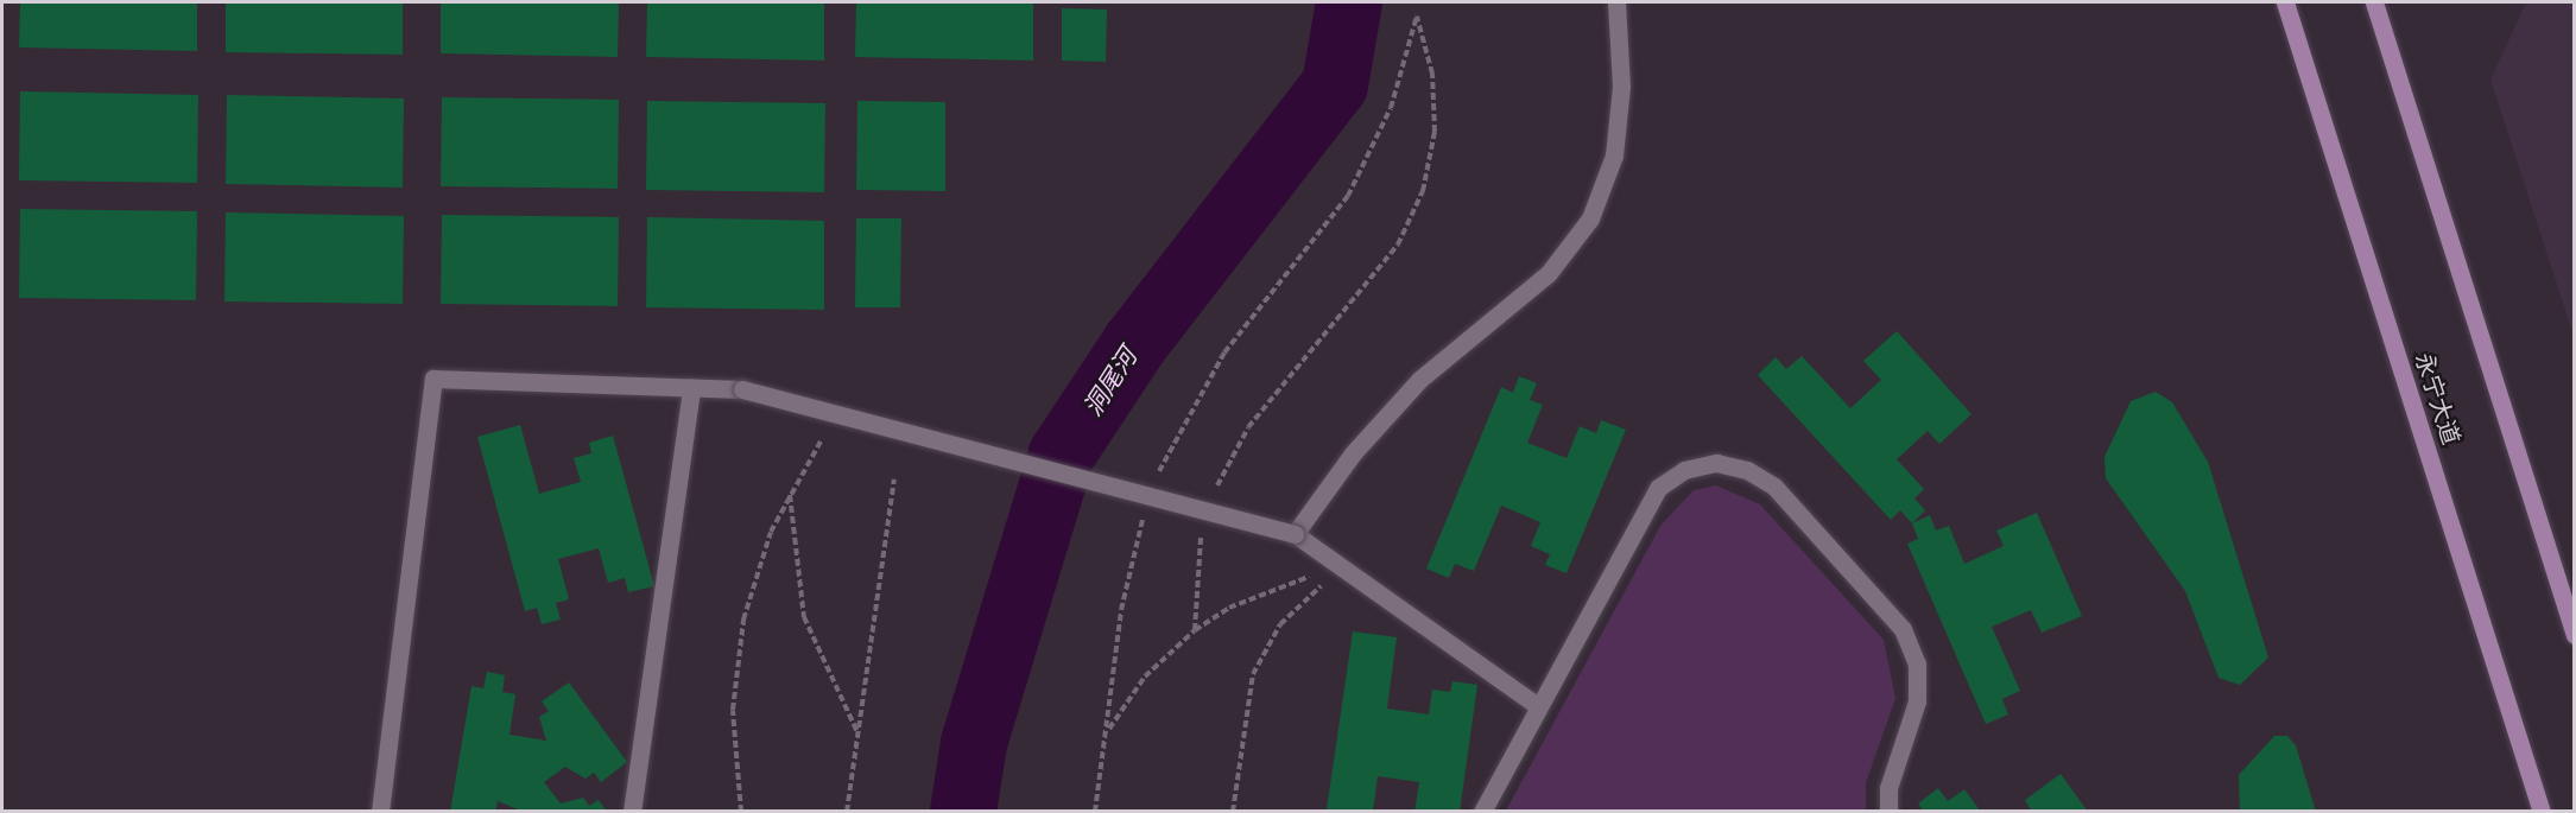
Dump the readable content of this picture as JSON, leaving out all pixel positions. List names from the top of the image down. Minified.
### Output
{"streets":{"main road":["永宁大道"]},"water":["洞尾河"]}
